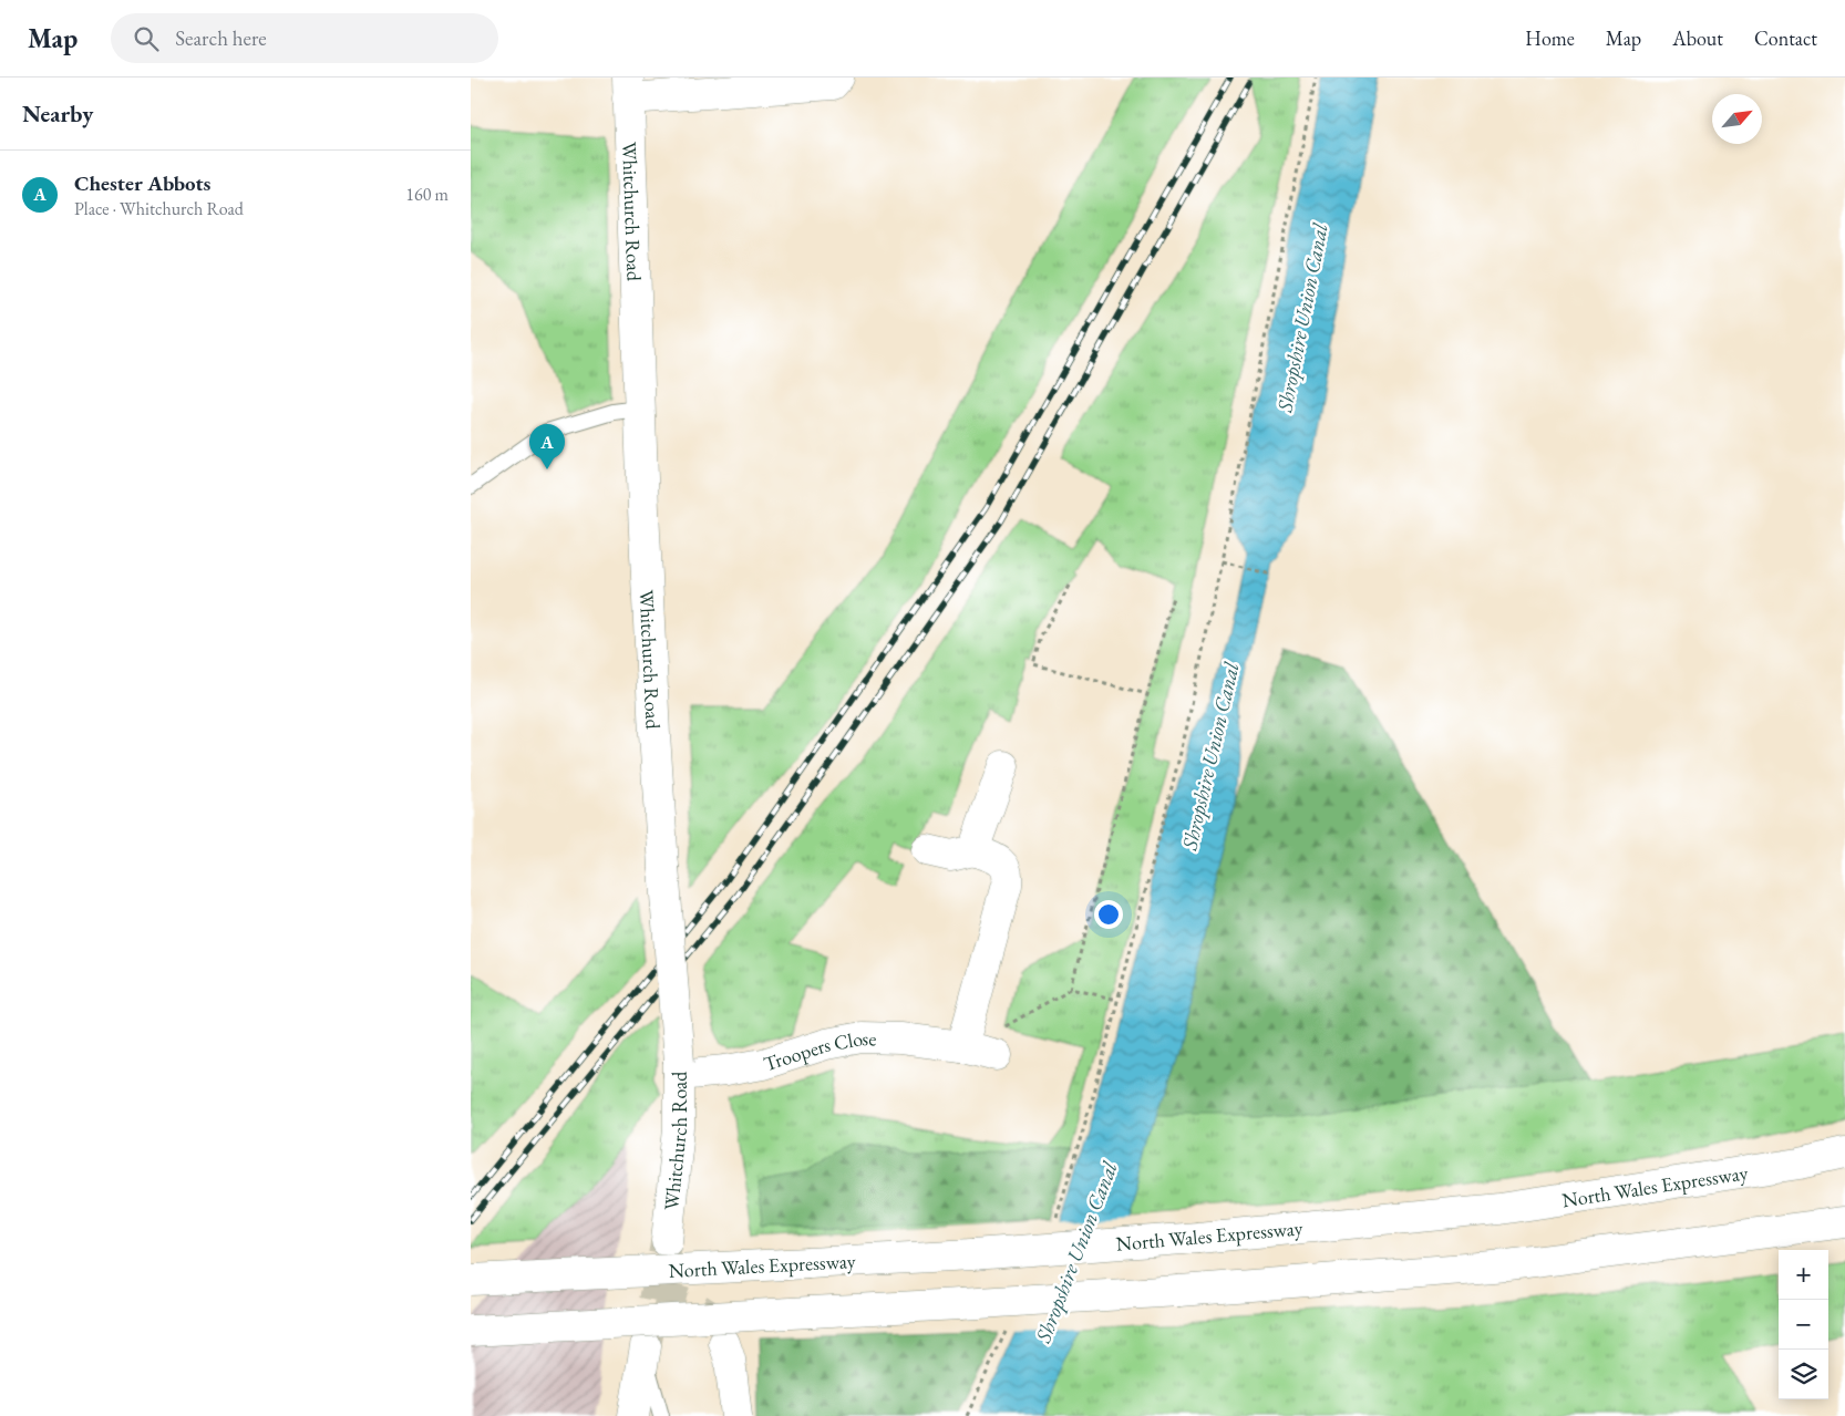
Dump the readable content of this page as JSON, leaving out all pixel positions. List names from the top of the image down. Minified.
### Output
{"streets":{"main road":["Whitchurch Road","Troopers Close","North Wales Expressway"]},"crossings":[["Whitchurch Road","Troopers Close"]],"water":["Shropshire Union Canal"],"north":"top right","page":{"header":"Map","search":"Search here","nav":["Home","Map","About","Contact"],"heading":"Nearby","list":[{"mark":"A","name":"Chester Abbots","note":"Place · Whitchurch Road","value":"160 m"}],"pins":"A","map_buttons":["+","−"]}}
